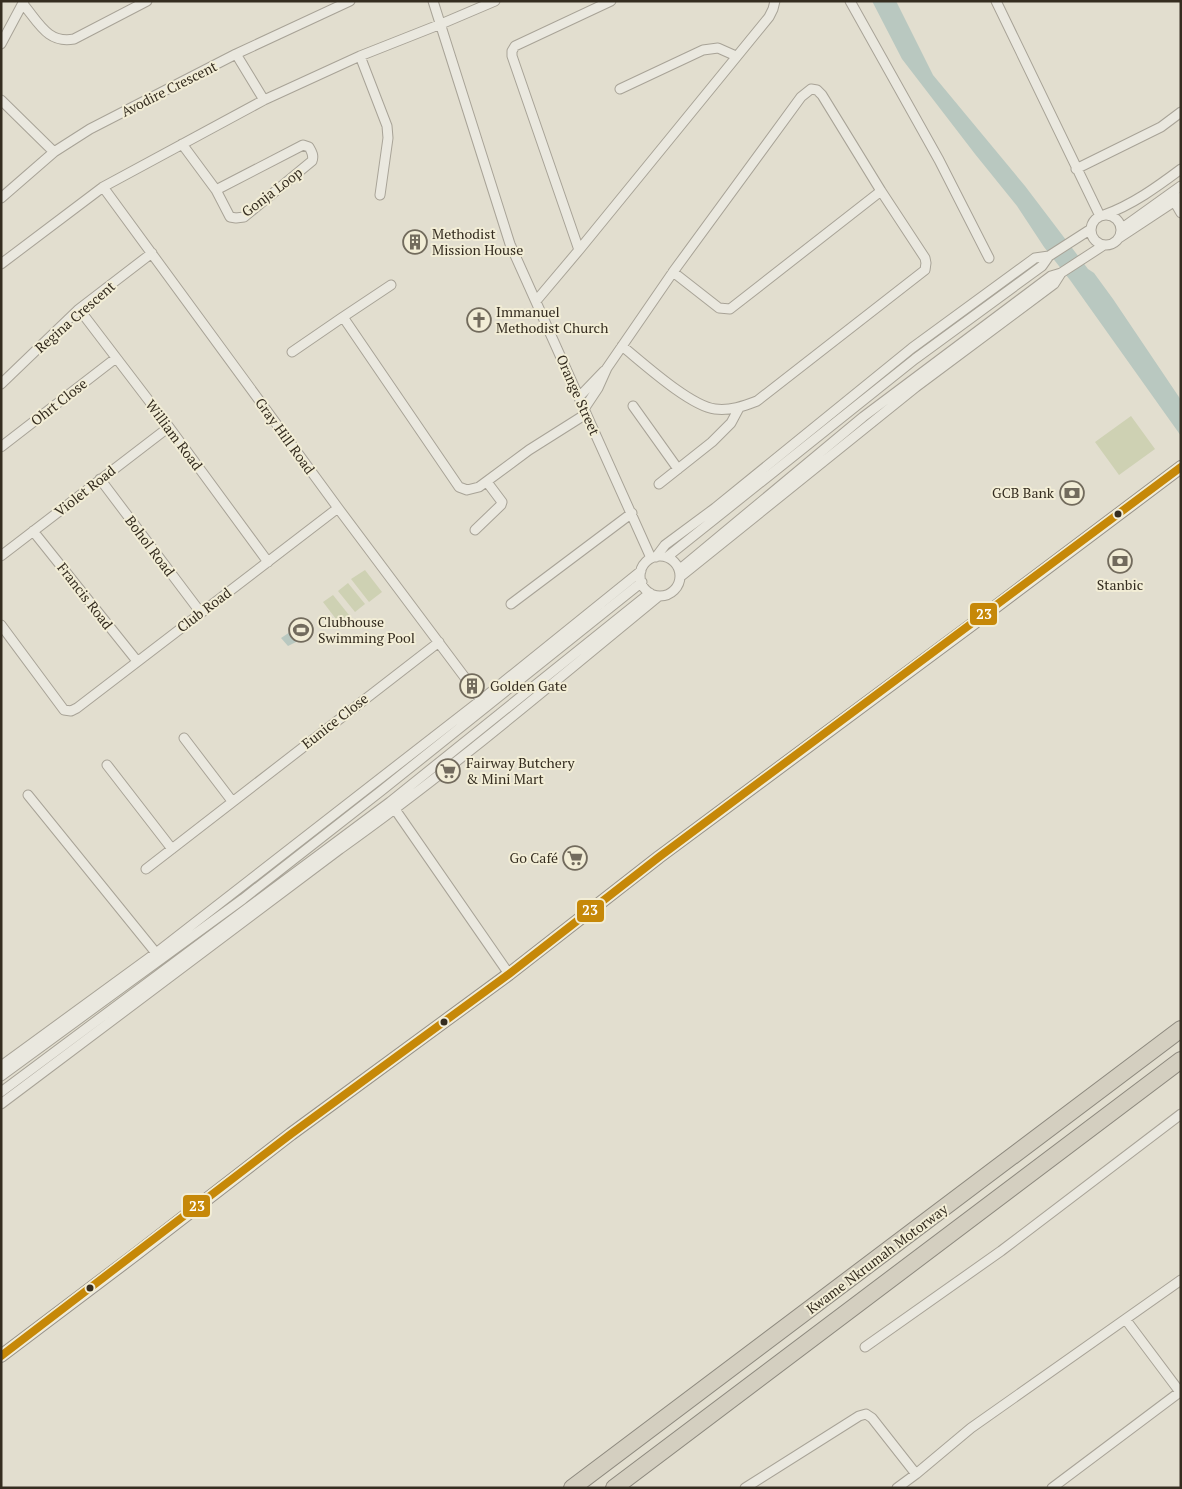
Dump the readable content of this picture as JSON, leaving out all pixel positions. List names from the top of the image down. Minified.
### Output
{"streets":{"highway":["Kwame Nkrumah Motorway"],"street":["Avodire Crescent","Gonja Loop","Regina Crescent","Orange Street","Ohrt Close","William Road","Gray Hill Road","Violet Road","Bohol Road","Francis Road","Club Road","Eunice Close"]},"crossings":[["Regina Crescent","William Road"],["Regina Crescent","Gray Hill Road"],["Ohrt Close","William Road"],["William Road","Violet Road"],["William Road","Club Road"],["Gray Hill Road","Club Road"],["Gray Hill Road","Eunice Close"],["Violet Road","Bohol Road"],["Violet Road","Francis Road"],["Bohol Road","Club Road"],["Francis Road","Club Road"]],"places":{"building":["Methodist Mission House","Golden Gate"],"church":["Immanuel Methodist Church"],"bank":["GCB Bank","Stanbic"],"sports":["Clubhouse Swimming Pool"],"supermarket":["Fairway Butchery & Mini Mart","Go Café"]},"lines":["transit line 23"]}
